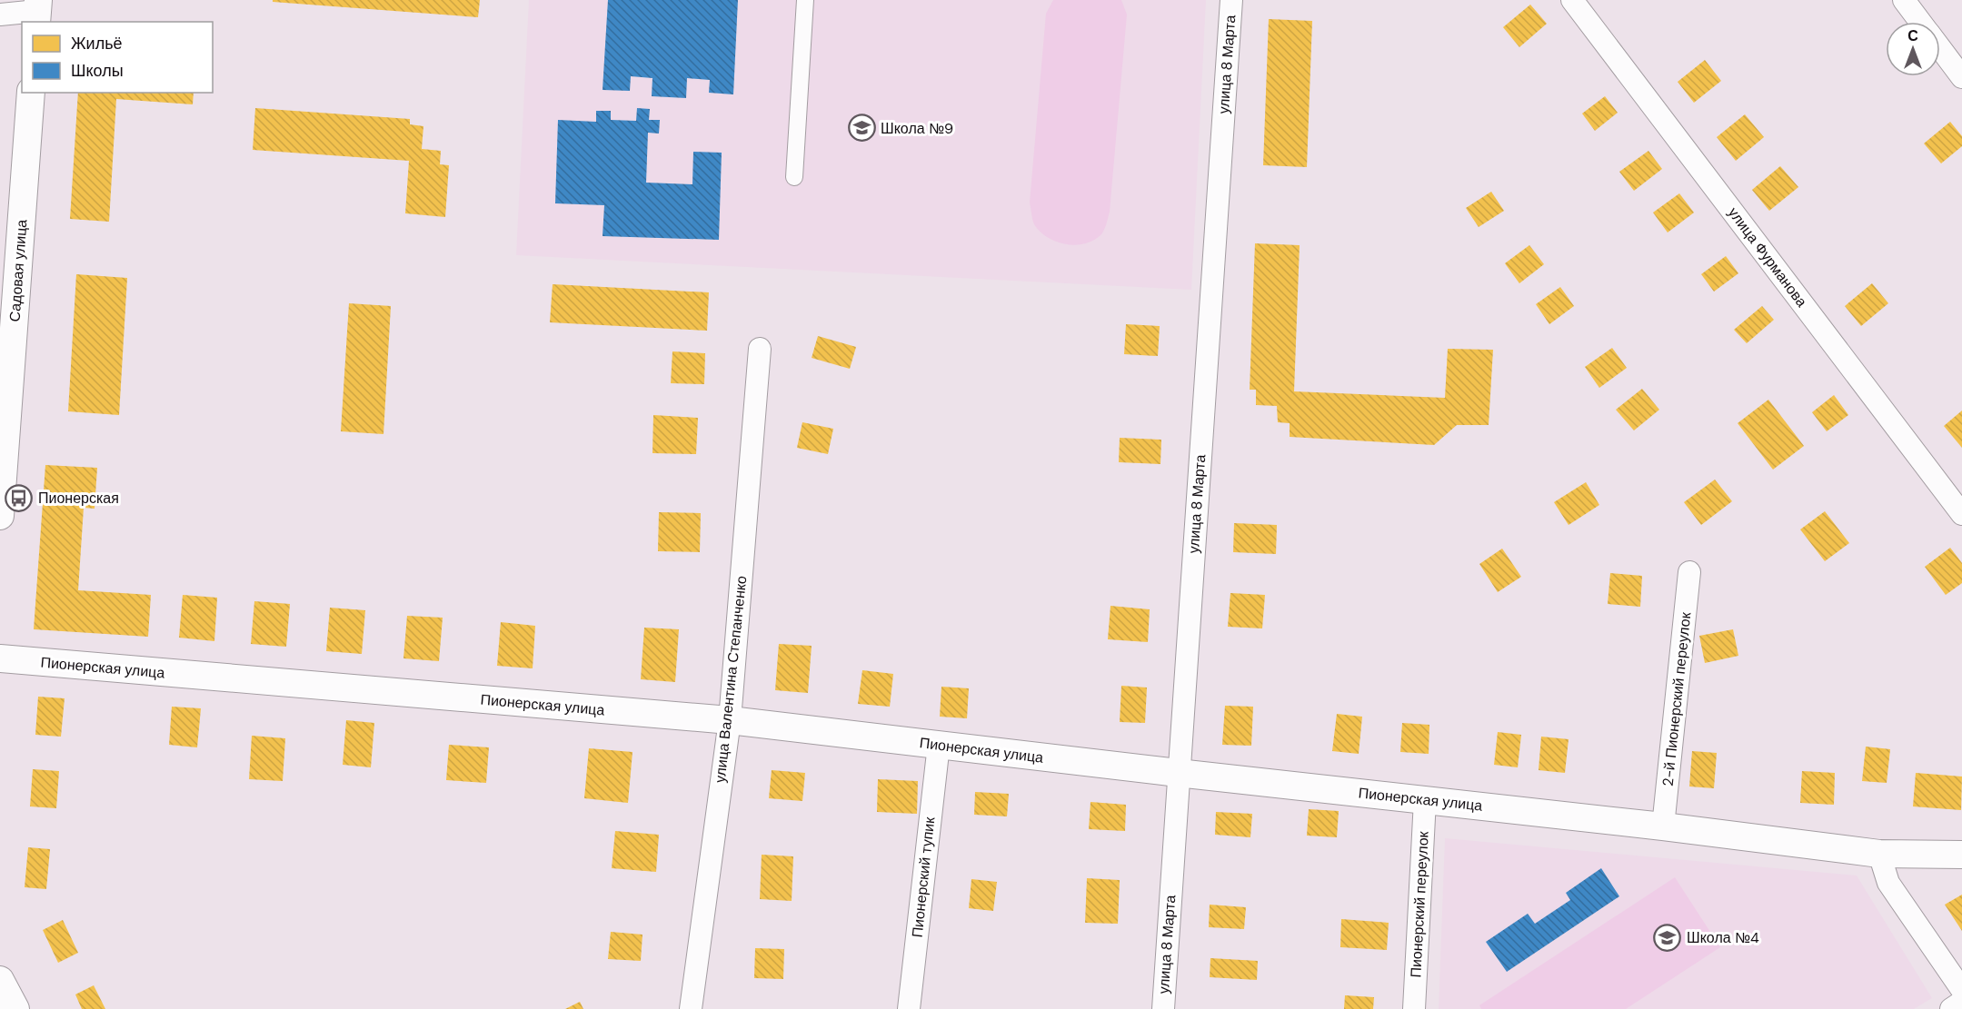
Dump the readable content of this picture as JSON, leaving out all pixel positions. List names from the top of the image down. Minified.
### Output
{"streets":{"street":["улица 8 Марта","улица Фурманова","Садовая улица","Пионерская улица","улица Валентина Степанченко","2-й Пионерский переулок","Пионерский тупик","Пионерский переулок"]},"crossings":[["улица 8 Марта","Пионерская улица"],["Пионерская улица","улица Валентина Степанченко"],["Пионерская улица","2-й Пионерский переулок"],["Пионерская улица","Пионерский тупик"],["Пионерская улица","Пионерский переулок"]],"places":{"school or university":["Школа №9","Школа №4"],"bus stop":["Пионерская"]},"legend":["Жильё","Школы"],"north":"top"}
